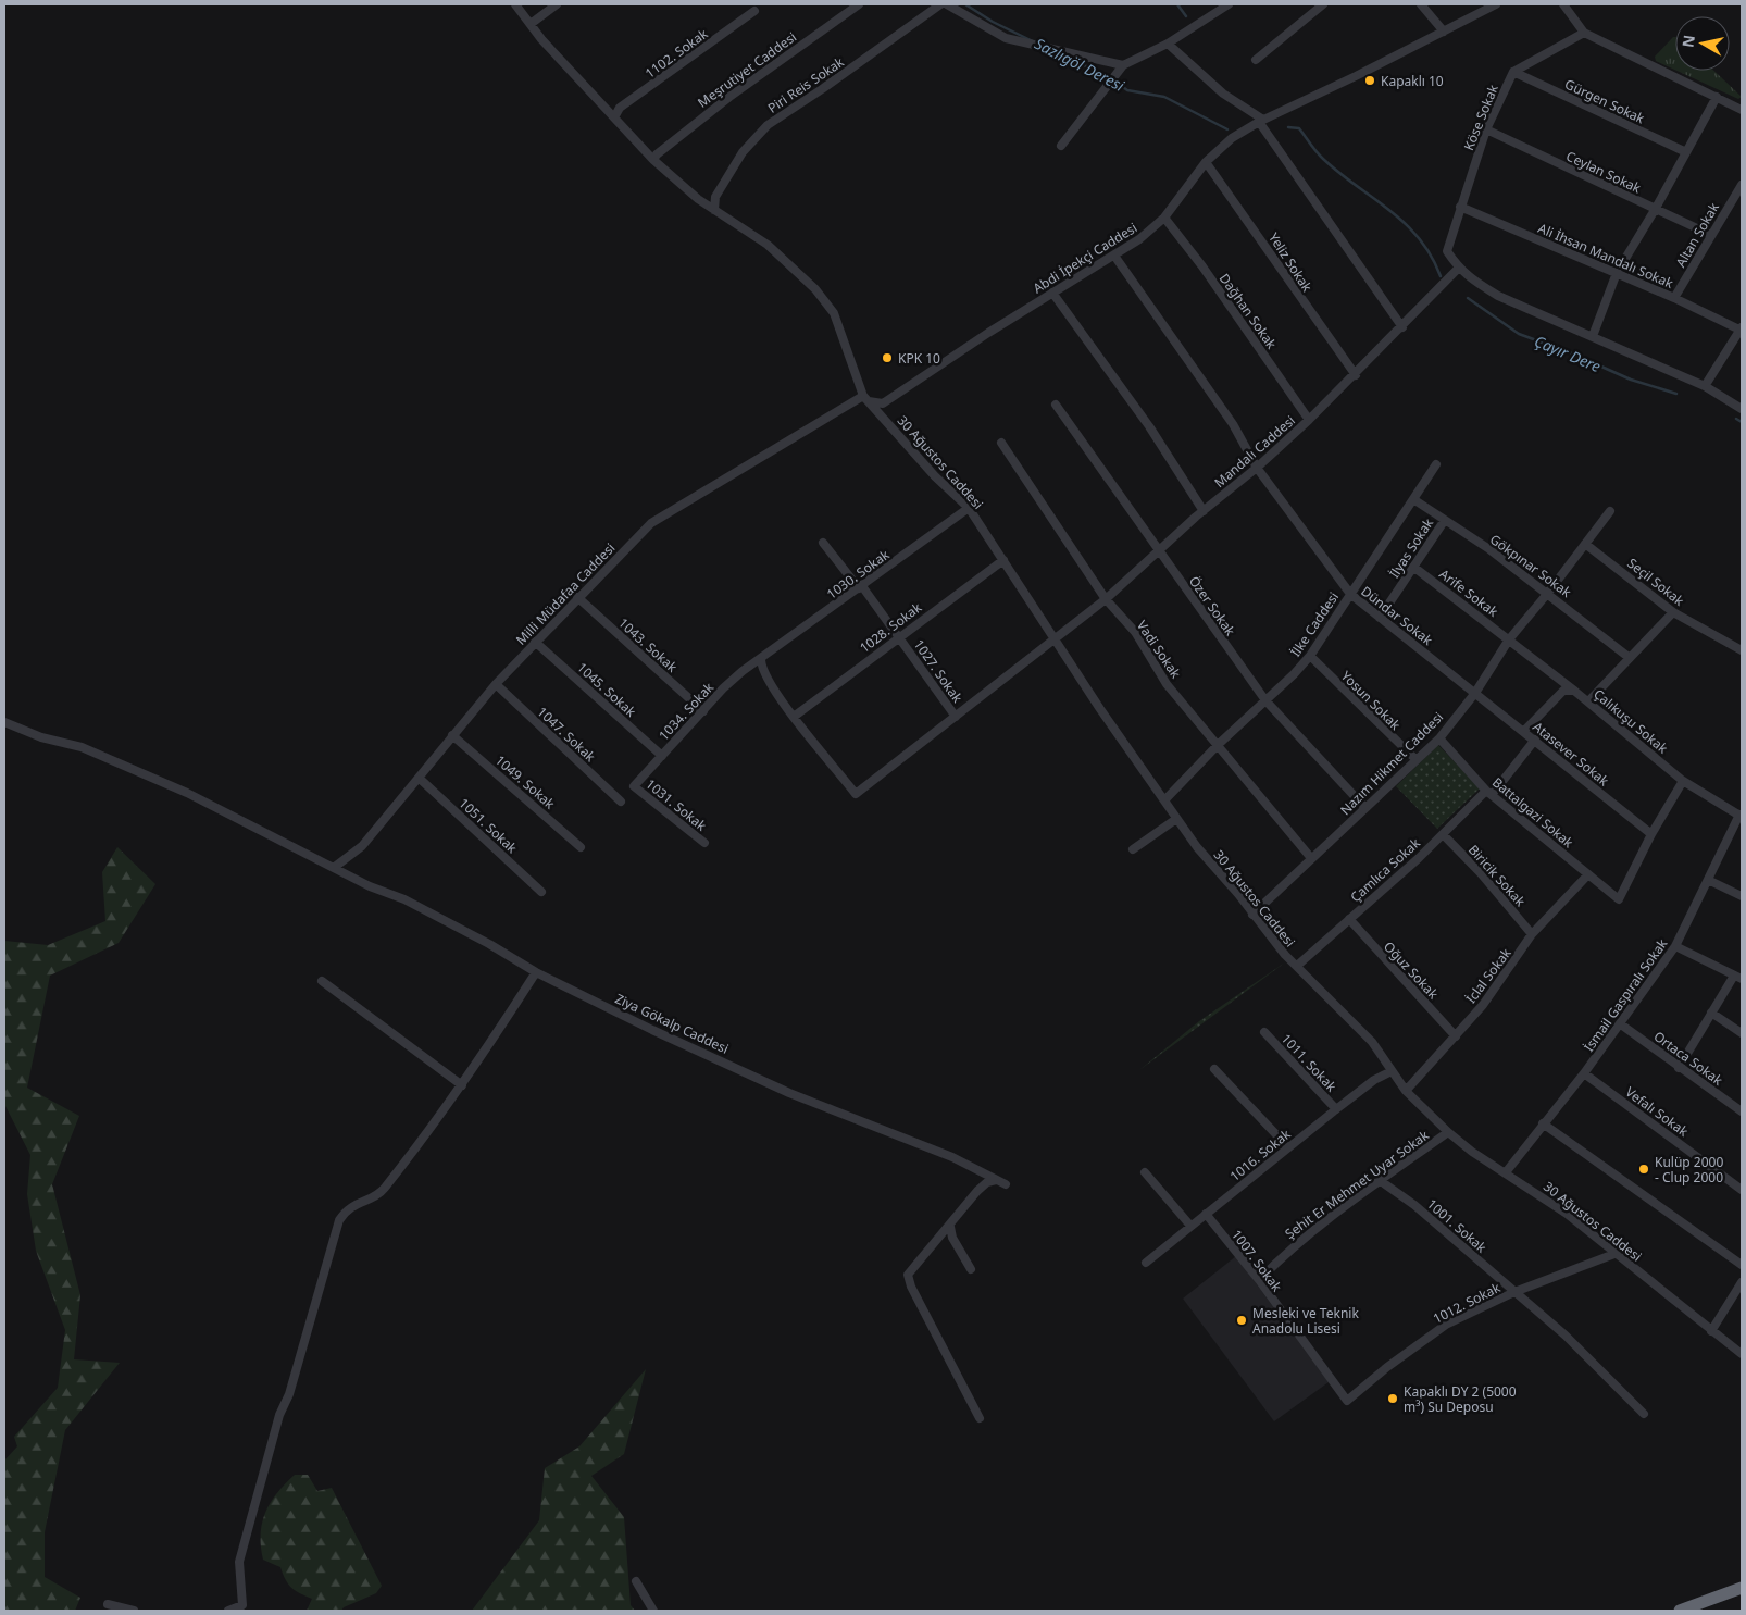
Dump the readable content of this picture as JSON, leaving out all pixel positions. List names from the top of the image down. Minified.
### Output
{"streets":{"street":["1102. Sokak","Meşrutiyet Caddesi","Piri Reis Sokak","Gürgen Sokak","Köse Sokak","Ceylan Sokak","Altan Sokak","Ali İhsan Mandalı Sokak","Abdi İpekçi Caddesi","Yeliz Sokak","Dağhan Sokak","Mandalı Caddesi","30 Ağustos Caddesi","İlyas Sokak","Gökpınar Sokak","1030. Sokak","Seçil Sokak","Arife Sokak","Milli Müdafaa Caddesi","Özer Sokak","Dündar Sokak","İlke Caddesi","1028. Sokak","1043. Sokak","Vadi Sokak","1027. Sokak","1045. Sokak","Yosun Sokak","1034. Sokak","Çalıkuşu Sokak","1047. Sokak","Atasever Sokak","Nazım Hikmet Caddesi","1049. Sokak","1031. Sokak","Battalgazi Sokak","1051. Sokak","Çamlıca Sokak","Biricik Sokak","Oğuz Sokak","İclal Sokak","İsmail Gaspıralı Sokak","Ziya Gökalp Caddesi","Ortaca Sokak","1011. Sokak","Vefalı Sokak","1016. Sokak","Şehit Er Mehmet Uyar Sokak","1001. Sokak","1007. Sokak","1012. Sokak"]},"crossings":[["Gürgen Sokak","Köse Sokak"],["Köse Sokak","Ceylan Sokak"],["Köse Sokak","Ali İhsan Mandalı Sokak"],["Köse Sokak","Mandalı Caddesi"],["Ceylan Sokak","Altan Sokak"],["Altan Sokak","Ali İhsan Mandalı Sokak"],["Abdi İpekçi Caddesi","Yeliz Sokak"],["Abdi İpekçi Caddesi","Dağhan Sokak"],["Abdi İpekçi Caddesi","30 Ağustos Caddesi"],["Abdi İpekçi Caddesi","Milli Müdafaa Caddesi"],["Abdi İpekçi Caddesi","Dündar Sokak"],["Yeliz Sokak","Mandalı Caddesi"],["Dağhan Sokak","Mandalı Caddesi"],["Mandalı Caddesi","30 Ağustos Caddesi"],["Mandalı Caddesi","Özer Sokak"],["Mandalı Caddesi","Dündar Sokak"],["Mandalı Caddesi","1028. Sokak"],["Mandalı Caddesi","Vadi Sokak"],["Mandalı Caddesi","1027. Sokak"],["30 Ağustos Caddesi","1030. Sokak"],["30 Ağustos Caddesi","Milli Müdafaa Caddesi"],["30 Ağustos Caddesi","İlke Caddesi"],["30 Ağustos Caddesi","1028. Sokak"],["30 Ağustos Caddesi","Nazım Hikmet Caddesi"],["30 Ağustos Caddesi","Çamlıca Sokak"],["30 Ağustos Caddesi","İclal Sokak"],["30 Ağustos Caddesi","İsmail Gaspıralı Sokak"],["30 Ağustos Caddesi","1016. Sokak"],["30 Ağustos Caddesi","Şehit Er Mehmet Uyar Sokak"],["30 Ağustos Caddesi","1012. Sokak"],["İlyas Sokak","Gökpınar Sokak"],["İlyas Sokak","Arife Sokak"],["İlyas Sokak","Dündar Sokak"],["Gökpınar Sokak","İlke Caddesi"],["Gökpınar Sokak","Nazım Hikmet Caddesi"],["1030. Sokak","1027. Sokak"],["1030. Sokak","1034. Sokak"],["Seçil Sokak","Nazım Hikmet Caddesi"],["Arife Sokak","Çalıkuşu Sokak"],["Arife Sokak","Nazım Hikmet Caddesi"],["Milli Müdafaa Caddesi","1043. Sokak"],["Milli Müdafaa Caddesi","1045. Sokak"],["Milli Müdafaa Caddesi","1047. Sokak"],["Milli Müdafaa Caddesi","1049. Sokak"],["Milli Müdafaa Caddesi","1051. Sokak"],["Milli Müdafaa Caddesi","Ziya Gökalp Caddesi"],["Özer Sokak","İlke Caddesi"],["Özer Sokak","Nazım Hikmet Caddesi"],["Dündar Sokak","İlke Caddesi"],["Dündar Sokak","Atasever Sokak"],["Dündar Sokak","Nazım Hikmet Caddesi"],["İlke Caddesi","Vadi Sokak"],["İlke Caddesi","Yosun Sokak"],["1028. Sokak","1027. Sokak"],["1043. Sokak","1034. Sokak"],["Vadi Sokak","Nazım Hikmet Caddesi"],["1045. Sokak","1034. Sokak"],["Yosun Sokak","Nazım Hikmet Caddesi"],["1034. Sokak","1031. Sokak"],["Çalıkuşu Sokak","Nazım Hikmet Caddesi"],["Çalıkuşu Sokak","İsmail Gaspıralı Sokak"],["Atasever Sokak","Nazım Hikmet Caddesi"],["Atasever Sokak","Battalgazi Sokak"],["Atasever Sokak","Çamlıca Sokak"],["Nazım Hikmet Caddesi","Battalgazi Sokak"],["Battalgazi Sokak","Çamlıca Sokak"],["Battalgazi Sokak","İclal Sokak"],["Çamlıca Sokak","Biricik Sokak"],["Çamlıca Sokak","Oğuz Sokak"],["Biricik Sokak","İclal Sokak"],["Oğuz Sokak","İclal Sokak"],["İsmail Gaspıralı Sokak","Ortaca Sokak"],["İsmail Gaspıralı Sokak","Vefalı Sokak"],["1011. Sokak","1016. Sokak"],["1016. Sokak","1007. Sokak"],["Şehit Er Mehmet Uyar Sokak","1001. Sokak"],["Şehit Er Mehmet Uyar Sokak","1007. Sokak"],["1001. Sokak","1012. Sokak"],["1007. Sokak","1012. Sokak"]],"water":["Sazlıgöl Deresi","Çayır Dere"],"places":["Kapaklı 10","KPK 10","Kulüp 2000 - Clup 2000","Mesleki ve Teknik Anadolu Lisesi","Kapaklı DY 2 (5000 m³) Su Deposu"],"north":"left"}
